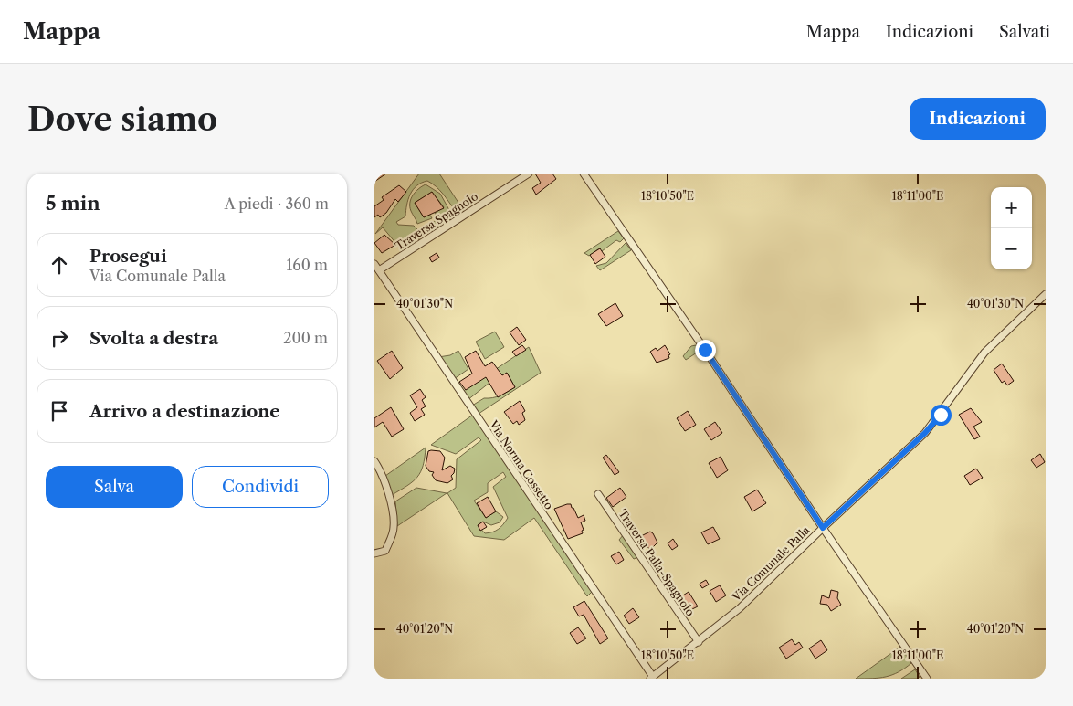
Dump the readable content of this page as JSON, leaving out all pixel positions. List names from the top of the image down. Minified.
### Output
{"streets":{"street":["Traversa Spagnolo","Via Norma Cossetto","Traversa Palla-Spagnolo","Via Comunale Palla"]},"crossings":[["Traversa Spagnolo","Via Norma Cossetto"],["Via Norma Cossetto","Via Comunale Palla"],["Traversa Palla-Spagnolo","Via Comunale Palla"]],"page":{"header":"Mappa","nav":["Mappa","Indicazioni","Salvati"],"buttons":["Indicazioni",["Salva","Condividi"]],"title":"Dove siamo","heading":["5 min","A piedi · 360 m"],"map_buttons":["+","−"],"list":[["Prosegui","Via Comunale Palla","160 m"],["Svolta a destra","200 m"],"Arrivo a destinazione"]},"coordinates":["18°10'50\"E","18°11'00\"E","40°01'30\"N","40°01'20\"N"]}
